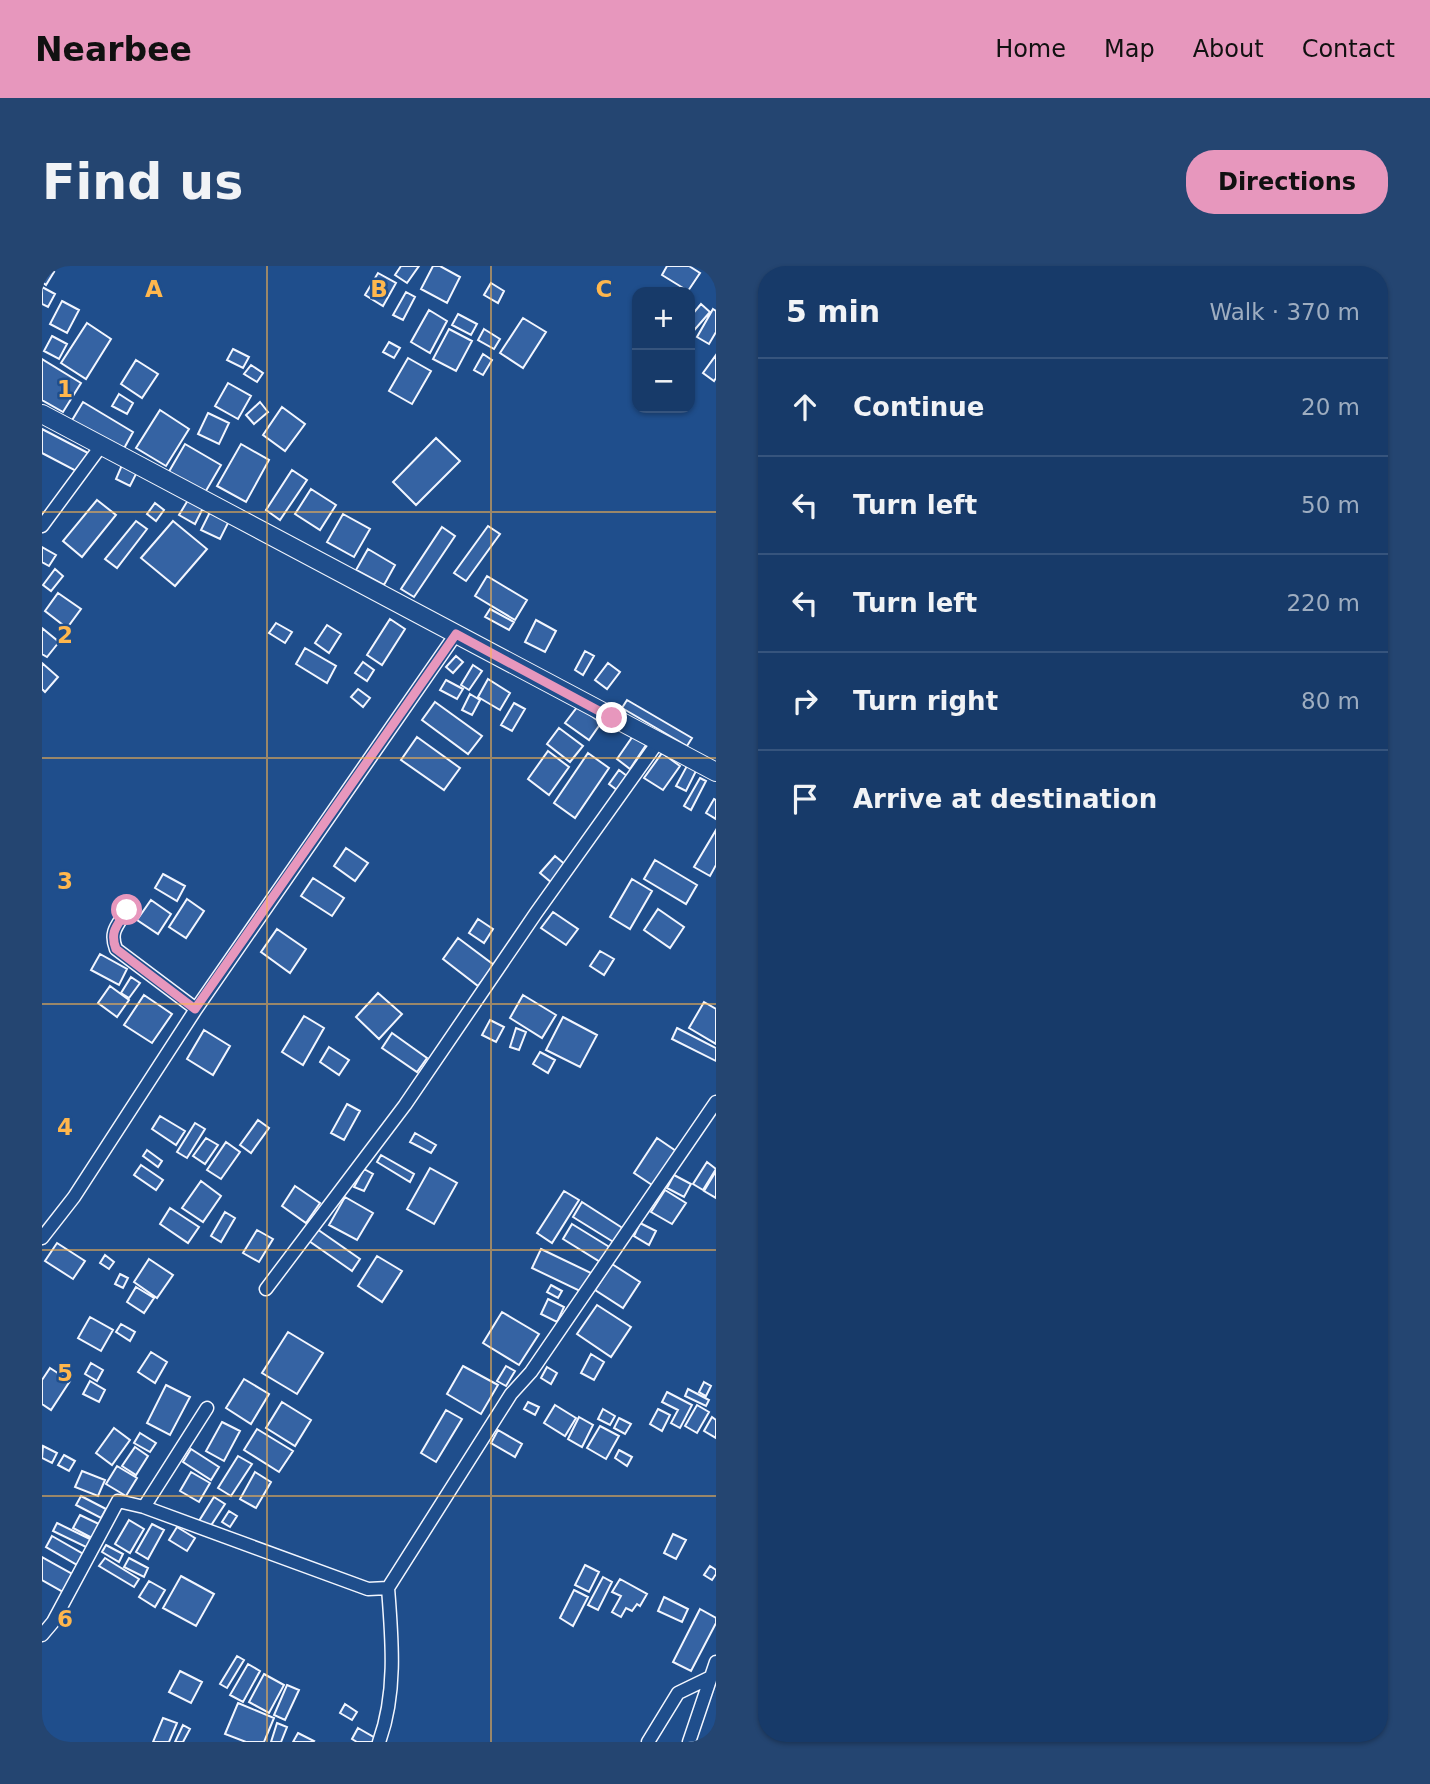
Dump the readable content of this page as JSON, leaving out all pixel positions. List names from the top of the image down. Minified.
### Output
{"page":{"header":"Nearbee","nav":["Home","Map","About","Contact"],"buttons":"Directions","title":"Find us","heading":["5 min","Walk · 370 m"],"map_buttons":["+","−"],"list":[["Continue","20 m"],["Turn left","50 m"],["Turn left","220 m"],["Turn right","80 m"],"Arrive at destination"]},"grid":{"columns":["A","B","C"],"rows":["1","2","3","4","5","6"]}}
